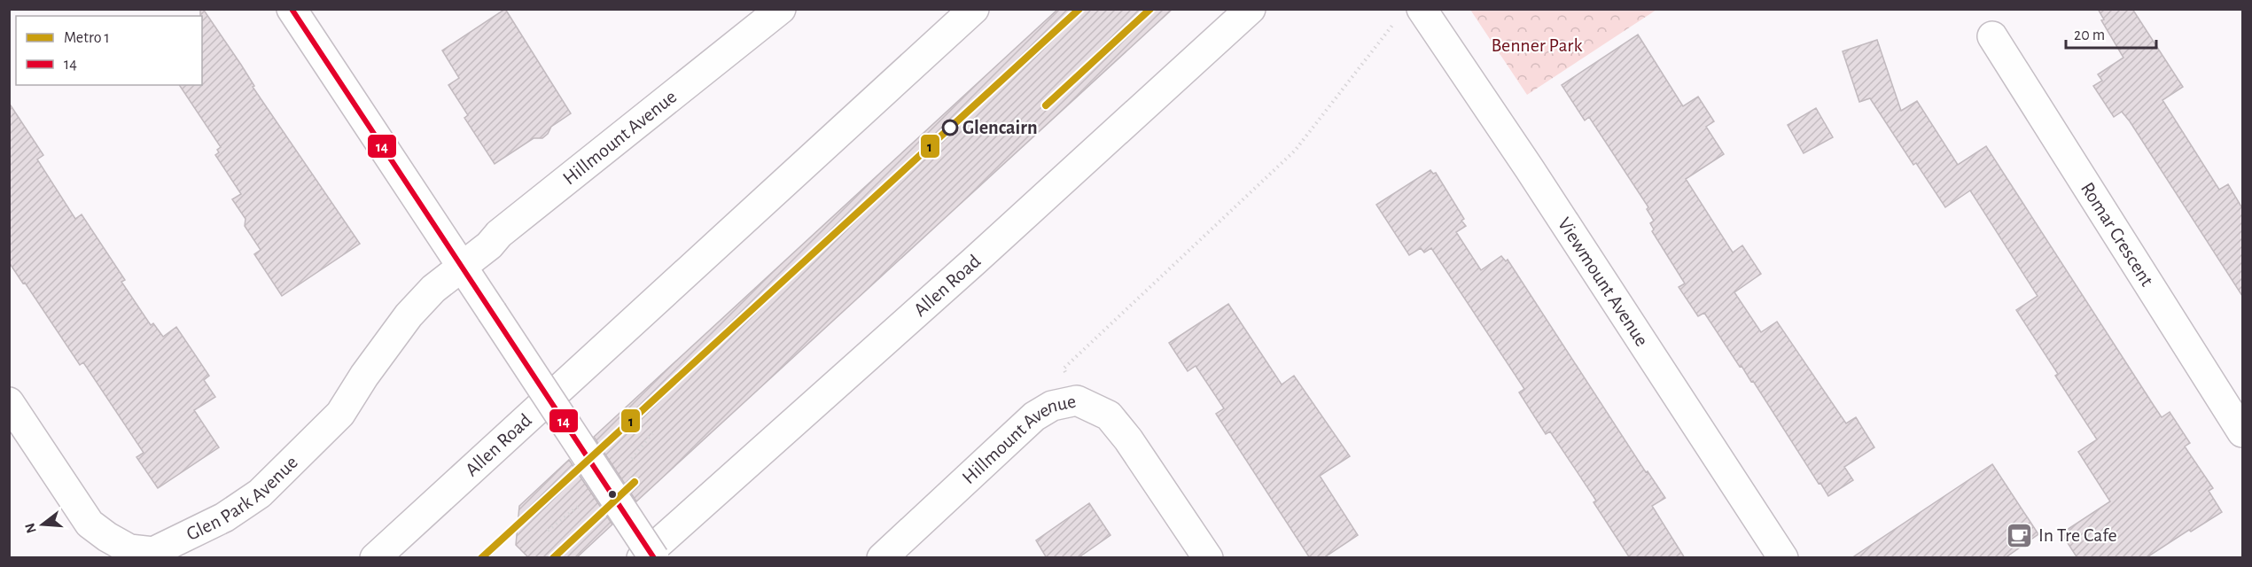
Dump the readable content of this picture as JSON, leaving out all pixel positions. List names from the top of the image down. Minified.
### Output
{"streets":{"main road":["Hillmount Avenue","Romar Crescent","Viewmount Avenue","Allen Road","Glen Park Avenue"]},"crossings":[["Hillmount Avenue","Glen Park Avenue"]],"parks":["Benner Park"],"places":{"other":["Glencairn"],"cafe":["In Tre Cafe"]},"lines":["metro line 1","transit line 14"],"legend":["Metro 1","14"],"scale_bar":"20 m","north":"left"}
